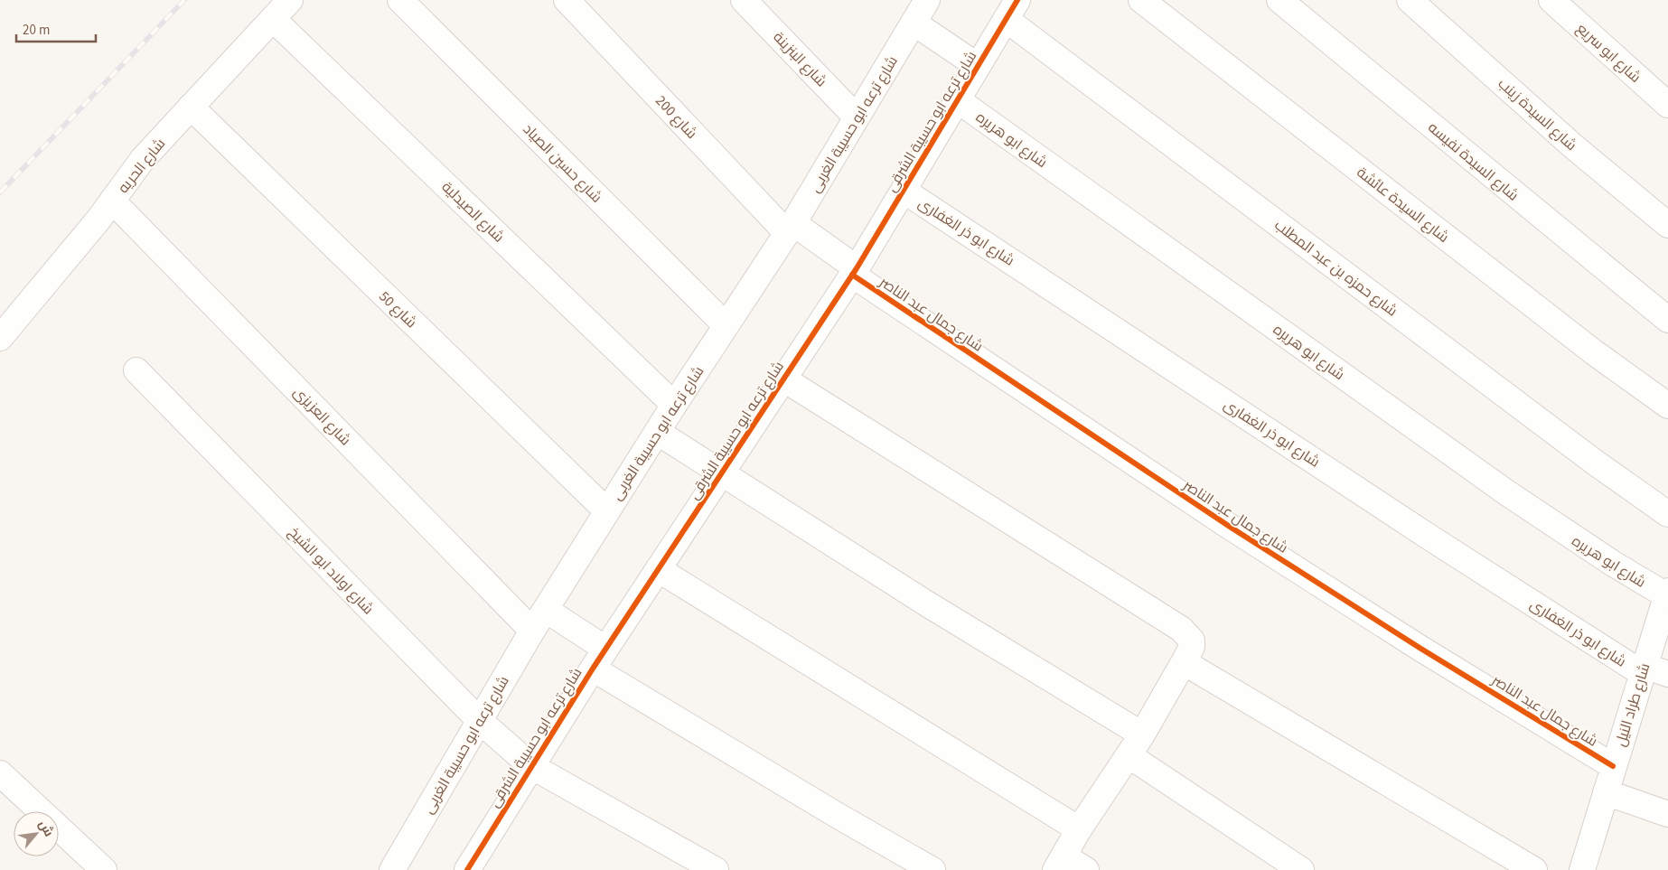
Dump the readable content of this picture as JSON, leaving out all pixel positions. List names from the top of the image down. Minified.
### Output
{"streets":{"street":["شارع ابو سريع","شارع البنزينة","شارع السيدة زينب","شارع 200","شارع ترعه ابو حسيبة الشرقى","شارع ترعه ابو حسيبة الغربى","شارع ابو هريره","شارع السيدة نفيسه","شارع حسين الصياد","شارع الحريه","شارع السيدة عائشة","شارع الصيدلية","شارع ابو ذر الغفارى","شارع حمزه بن عبد المطلب","شارع 50","شارع جمال عبد الناصر","شارع العزيزى","شارع اولاد ابو الشيخ","شارع طراد النيل"]},"crossings":[["شارع البنزينة","شارع ترعه ابو حسيبة الغربى"],["شارع 200","شارع ترعه ابو حسيبة الشرقى"],["شارع 200","شارع ترعه ابو حسيبة الغربى"],["شارع 200","شارع جمال عبد الناصر"],["شارع ترعه ابو حسيبة الشرقى","شارع ابو هريره"],["شارع ترعه ابو حسيبة الشرقى","شارع ابو ذر الغفارى"],["شارع ترعه ابو حسيبة الشرقى","شارع حمزه بن عبد المطلب"],["شارع ترعه ابو حسيبة الشرقى","شارع جمال عبد الناصر"],["شارع ترعه ابو حسيبة الشرقى","شارع اولاد ابو الشيخ"],["شارع ترعه ابو حسيبة الغربى","شارع حسين الصياد"],["شارع ترعه ابو حسيبة الغربى","شارع الصيدلية"],["شارع ترعه ابو حسيبة الغربى","شارع 50"],["شارع ترعه ابو حسيبة الغربى","شارع العزيزى"],["شارع ترعه ابو حسيبة الغربى","شارع اولاد ابو الشيخ"],["شارع ابو هريره","شارع طراد النيل"],["شارع الحريه","شارع الصيدلية"],["شارع الحريه","شارع 50"],["شارع الحريه","شارع العزيزى"],["شارع ابو ذر الغفارى","شارع طراد النيل"],["شارع جمال عبد الناصر","شارع طراد النيل"]],"scale_bar":"20 m","north":"top right"}
